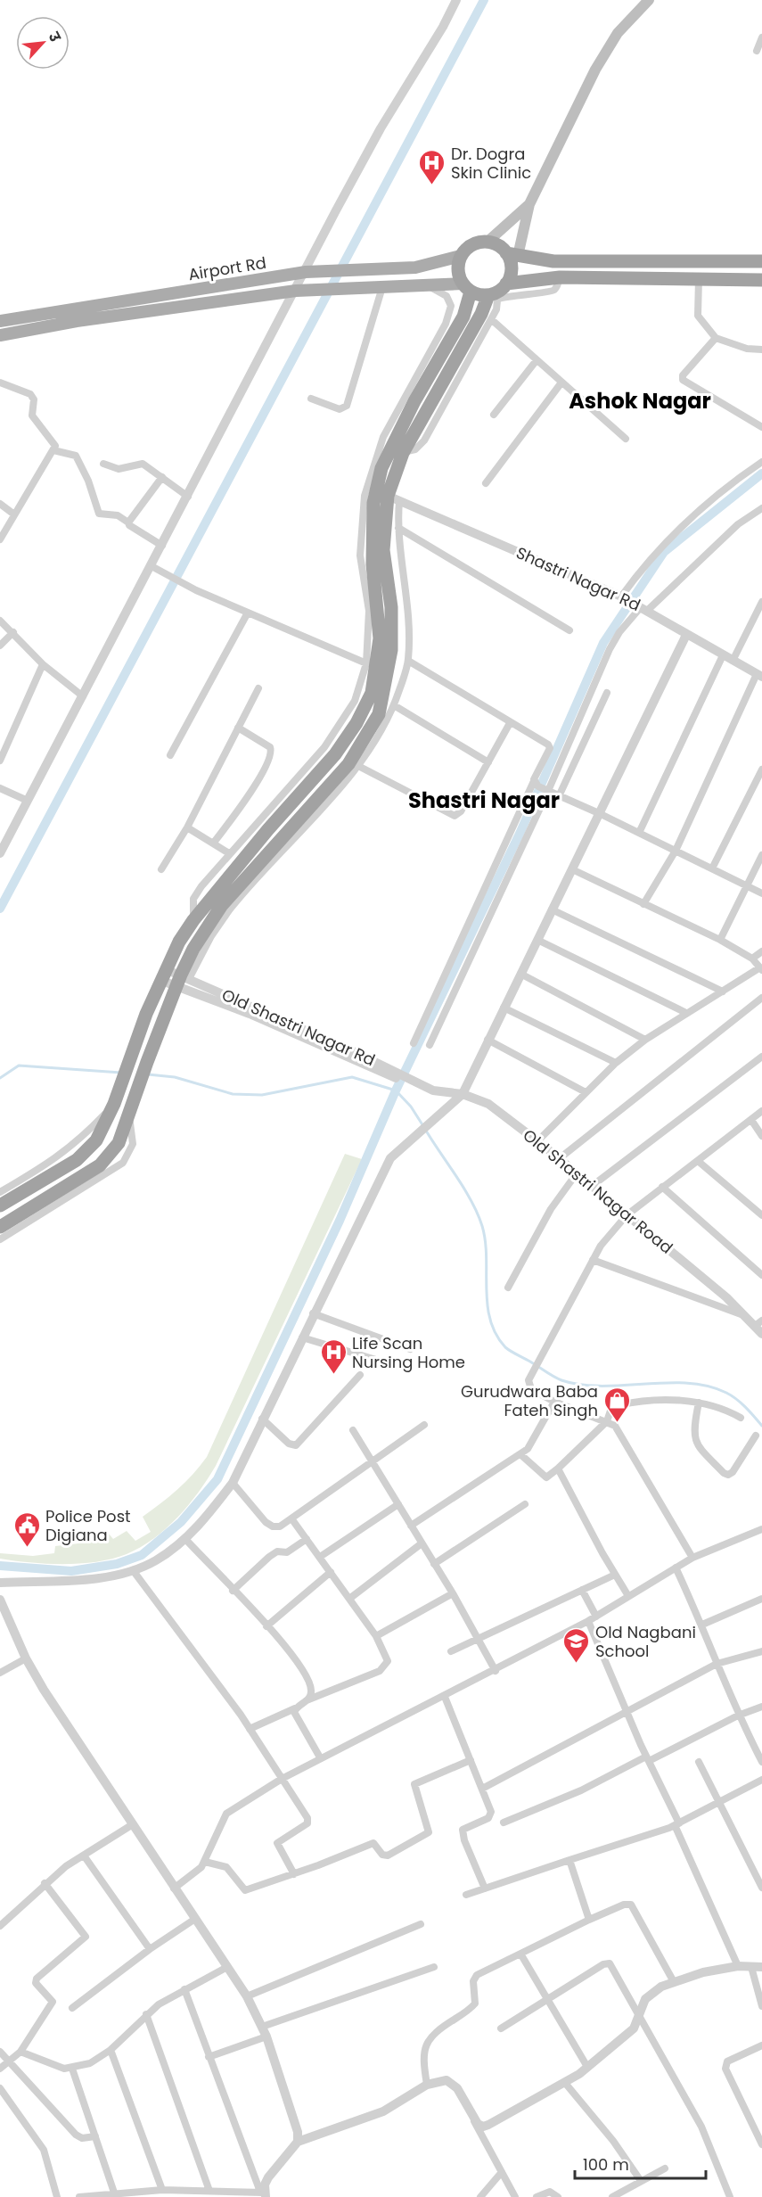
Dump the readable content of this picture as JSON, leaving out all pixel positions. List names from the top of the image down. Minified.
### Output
{"streets":{"main road":["Airport Rd"],"street":["Shastri Nagar Rd","Old Shastri Nagar Rd","Old Shastri Nagar Road"]},"crossings":[["Old Shastri Nagar Rd","Old Shastri Nagar Road"]],"districts":["Ashok Nagar","Shastri Nagar"],"places":{"hospital":["Dr. Dogra Skin Clinic","Life Scan Nursing Home"],"shop":["Gurudwara Baba Fateh Singh"],"public building":["Police Post Digiana"],"school or university":["Old Nagbani School"]},"scale_bar":"100 m","north":"top right"}
